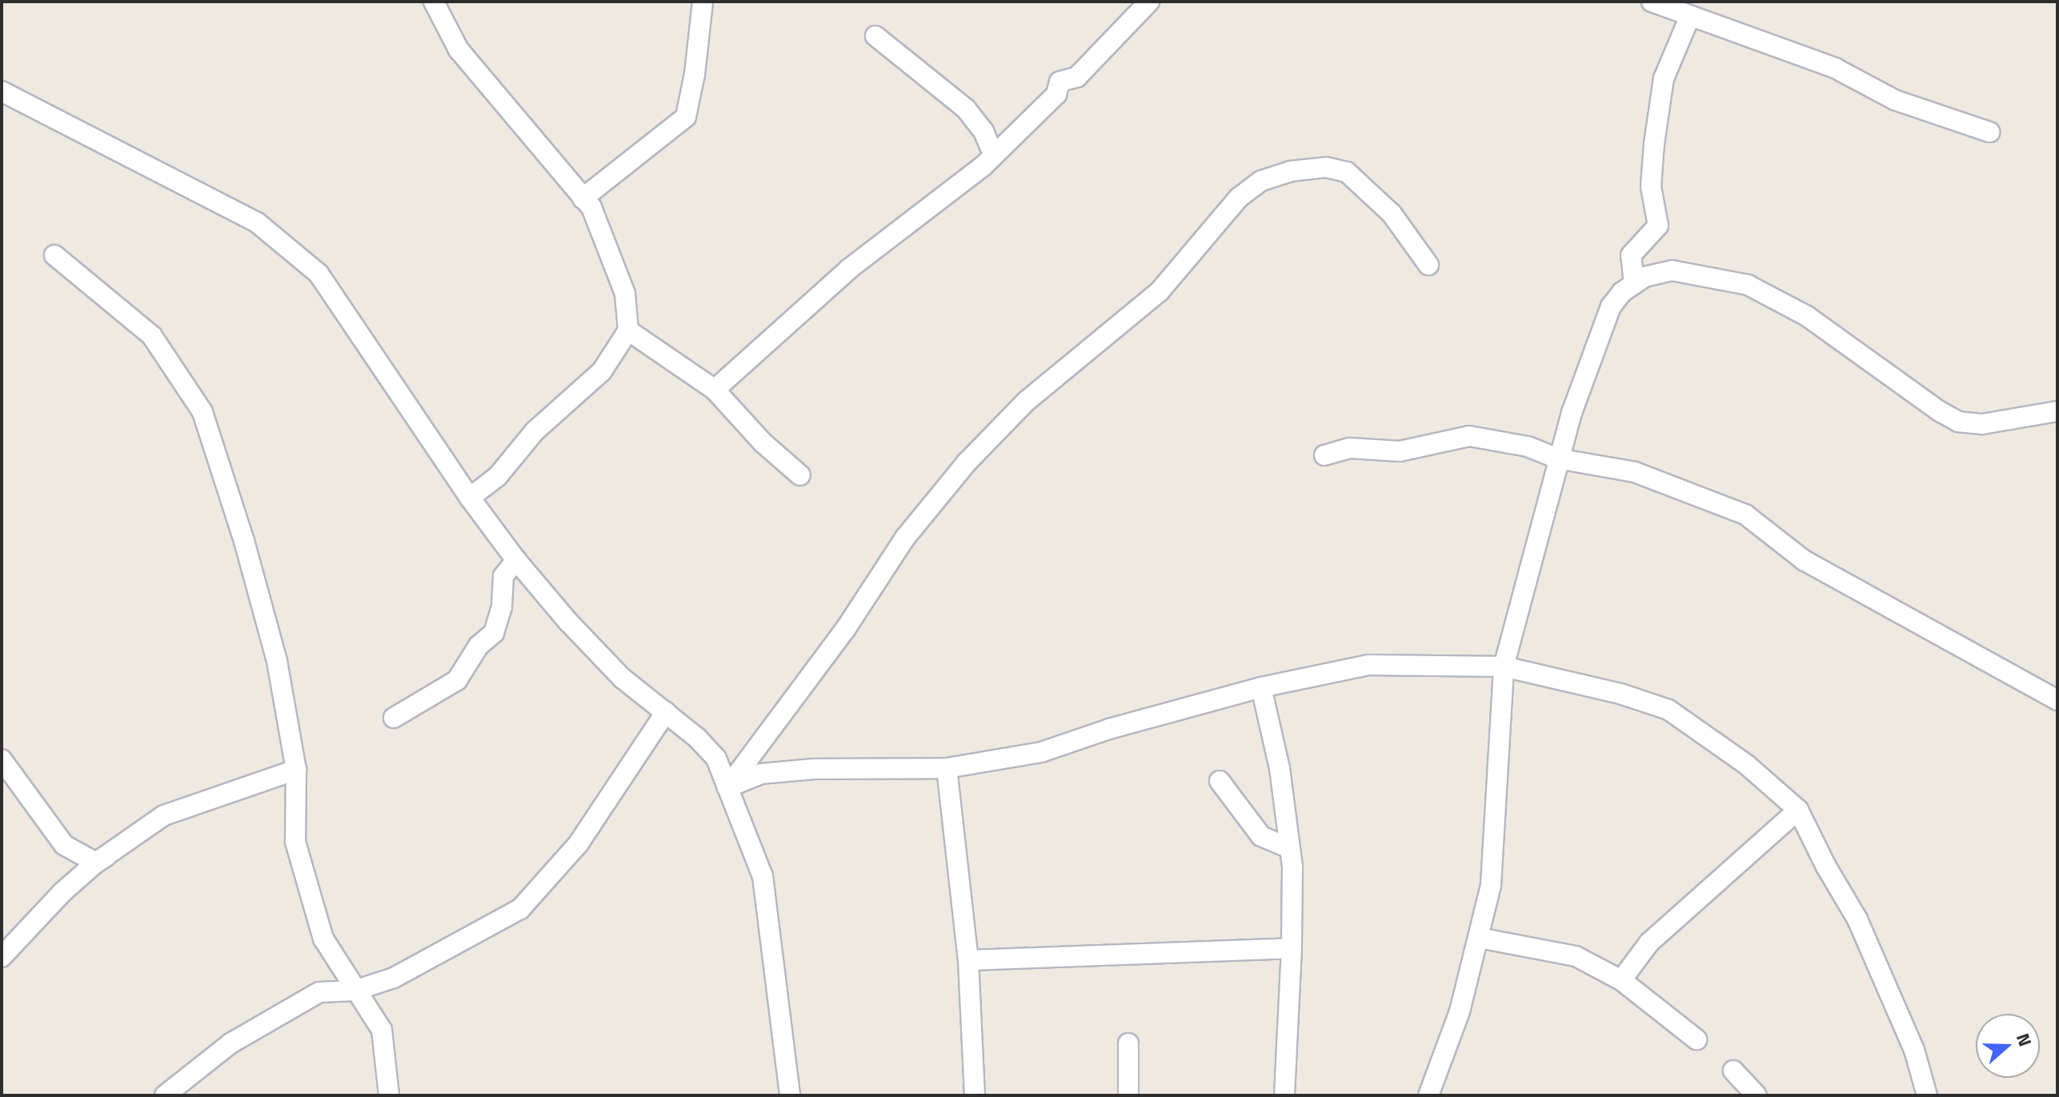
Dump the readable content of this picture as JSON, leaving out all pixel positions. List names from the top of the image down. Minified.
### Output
{"north":"right"}
